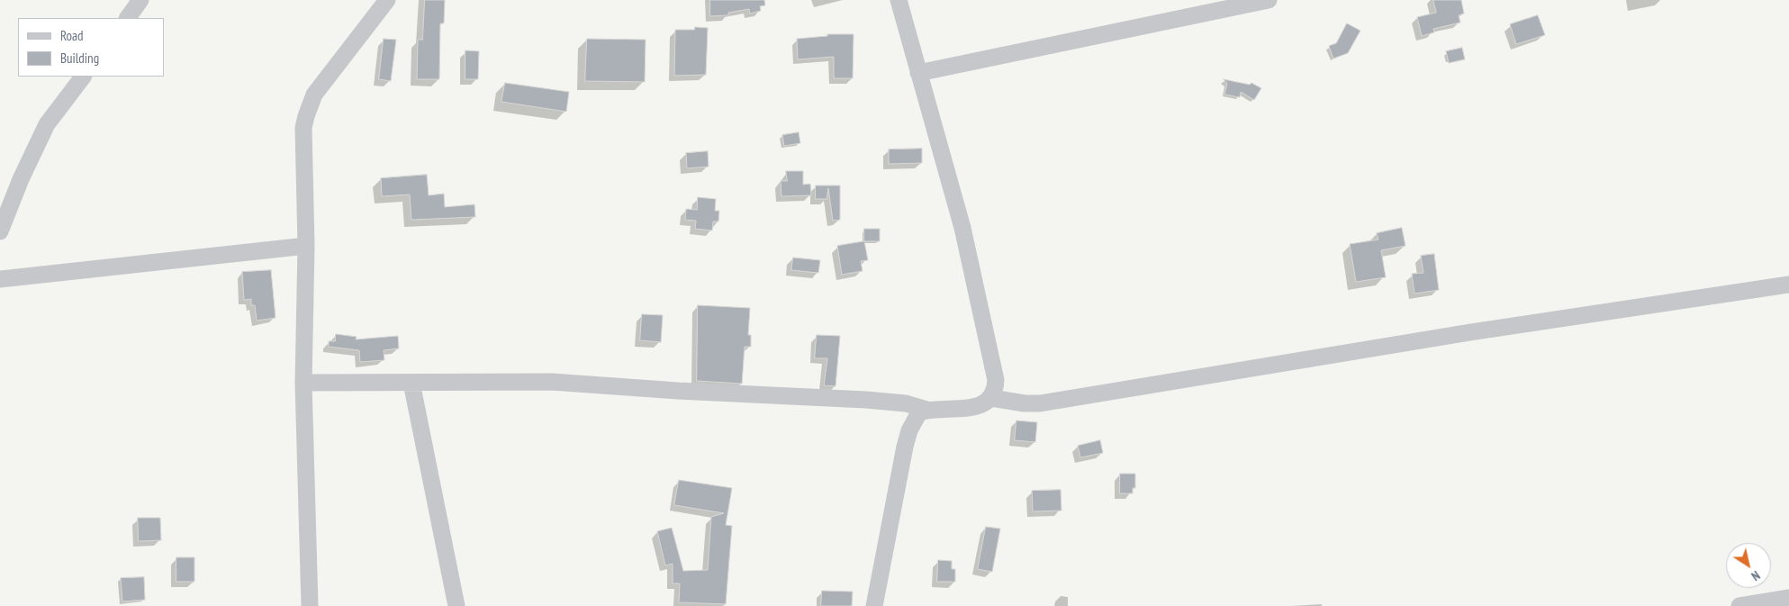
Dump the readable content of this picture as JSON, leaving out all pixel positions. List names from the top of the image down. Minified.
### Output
{"legend":["Road","Building"],"north":"bottom right"}
